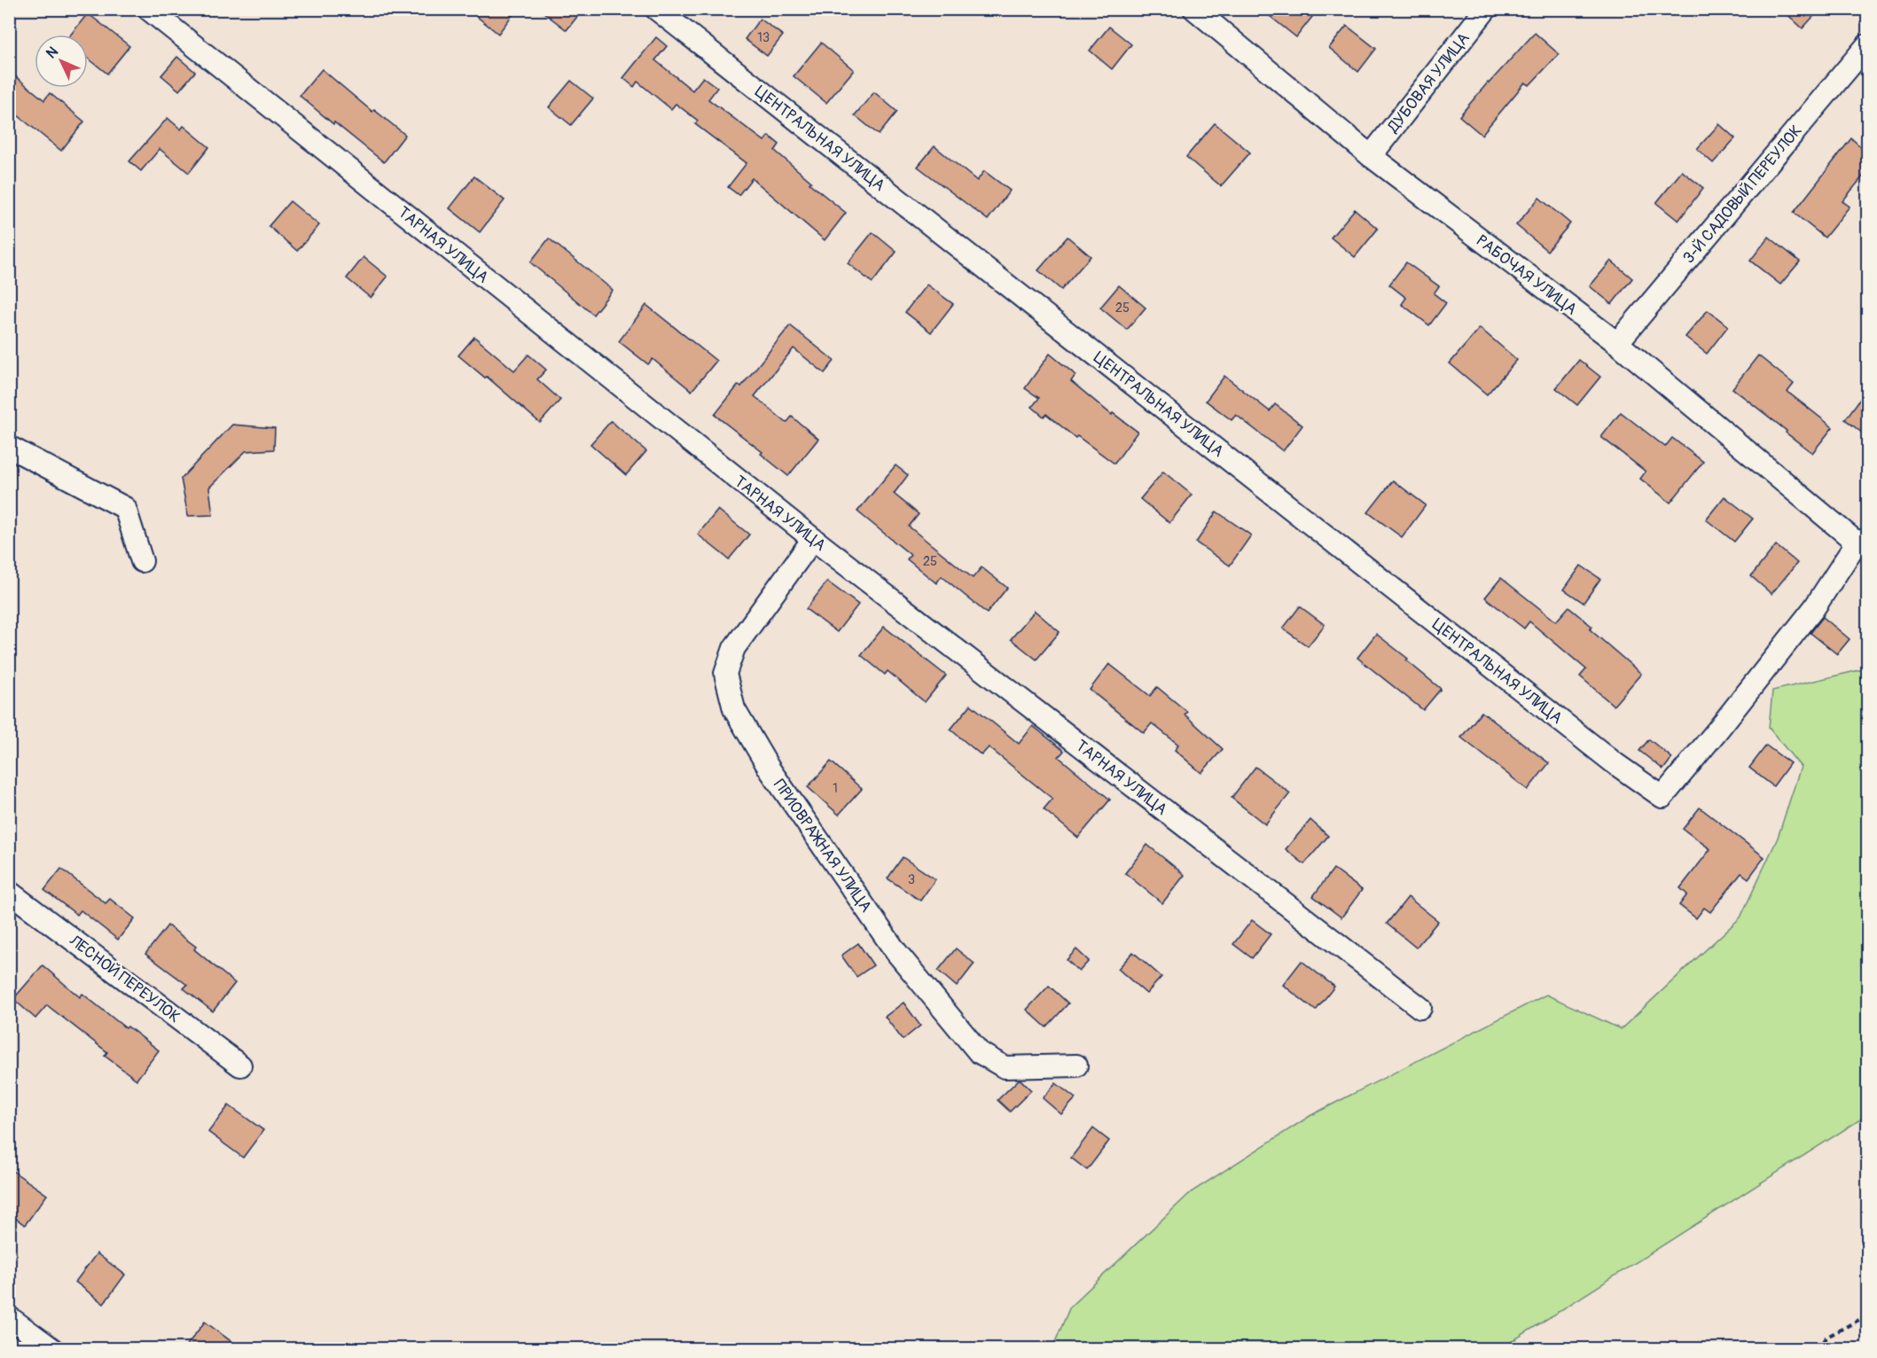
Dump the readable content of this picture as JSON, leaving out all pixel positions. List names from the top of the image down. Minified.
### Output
{"streets":{"street":["ДУБОВАЯ УЛИЦА","ЦЕНТРАЛЬНАЯ УЛИЦА","3-Й САДОВЫЙ ПЕРЕУЛОК","ТАРНАЯ УЛИЦА","РАБОЧАЯ УЛИЦА","ПРИОВРАЖНАЯ УЛИЦА","ЛЕСНОЙ ПЕРЕУЛОК"]},"crossings":[["ДУБОВАЯ УЛИЦА","РАБОЧАЯ УЛИЦА"],["ЦЕНТРАЛЬНАЯ УЛИЦА","РАБОЧАЯ УЛИЦА"],["3-Й САДОВЫЙ ПЕРЕУЛОК","РАБОЧАЯ УЛИЦА"],["ТАРНАЯ УЛИЦА","ПРИОВРАЖНАЯ УЛИЦА"]],"house_numbers":["13","25","25","1","3"],"north":"top left"}
